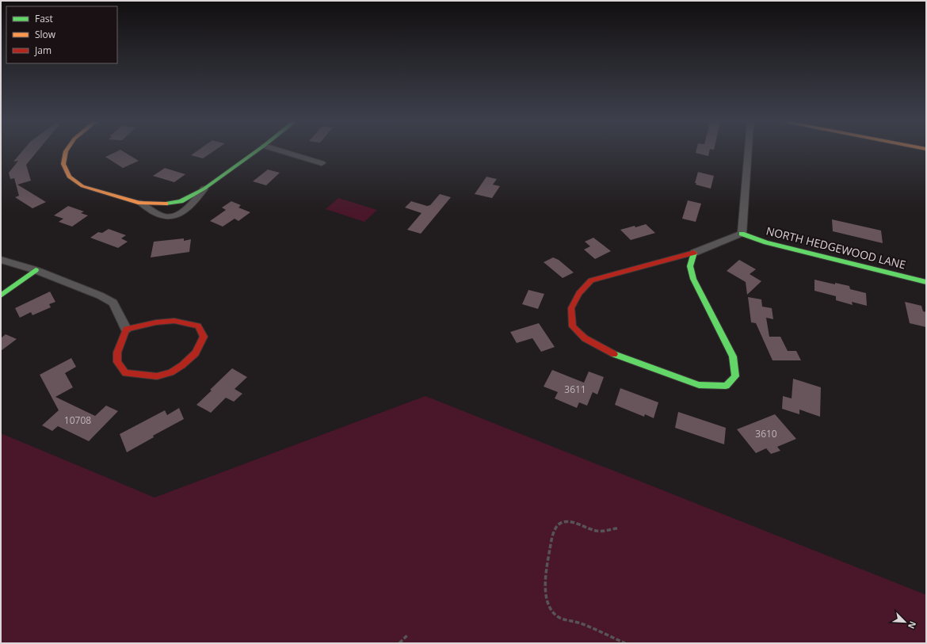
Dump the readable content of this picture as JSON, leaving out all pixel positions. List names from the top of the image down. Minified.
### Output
{"streets":{"street":["NORTH HEDGEWOOD LANE"]},"house_numbers":["3611","10708","3610"],"legend":["Fast","Slow","Jam"],"north":"bottom right"}
